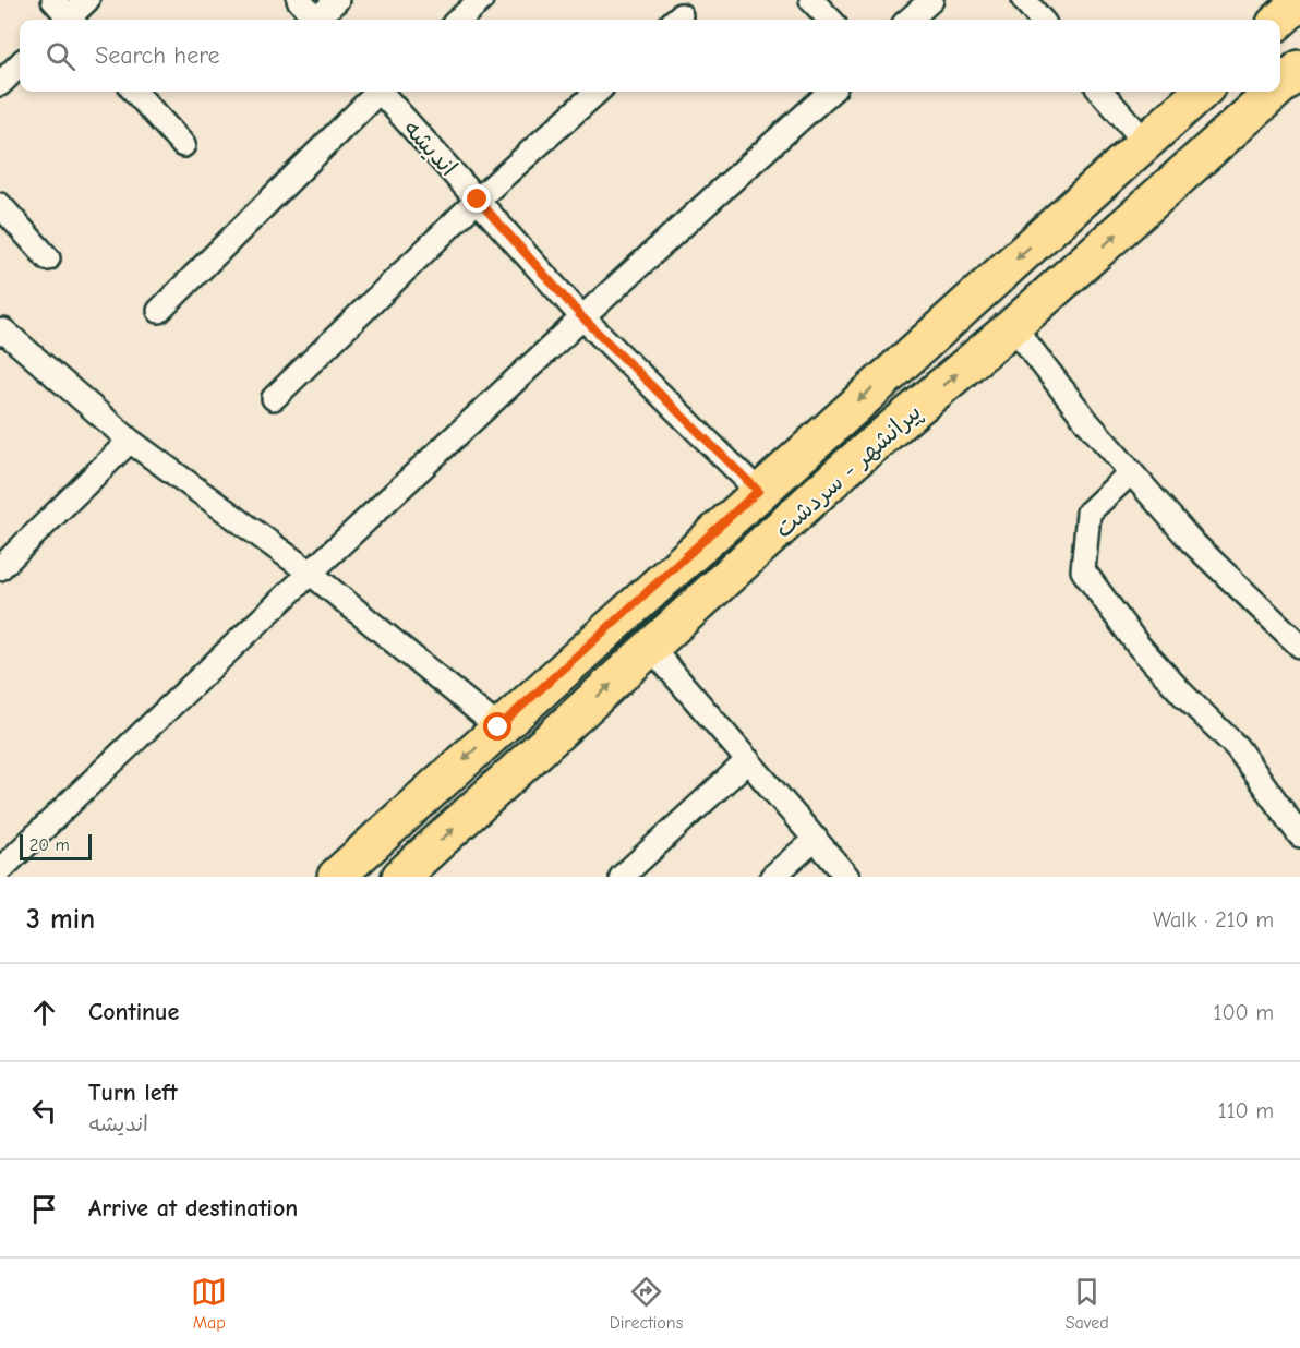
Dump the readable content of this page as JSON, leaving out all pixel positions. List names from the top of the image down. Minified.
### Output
{"streets":{"main road":["پیرانشهر - سردشت"],"street":["اندیشه"]},"scale_bar":"20 m","page":{"search":"Search here","scale":"20 m","heading":["3 min","Walk · 210 m"],"list":[["Continue","100 m"],["Turn left","اندیشه","110 m"],"Arrive at destination"],"nav":["Map","Directions","Saved"]}}
